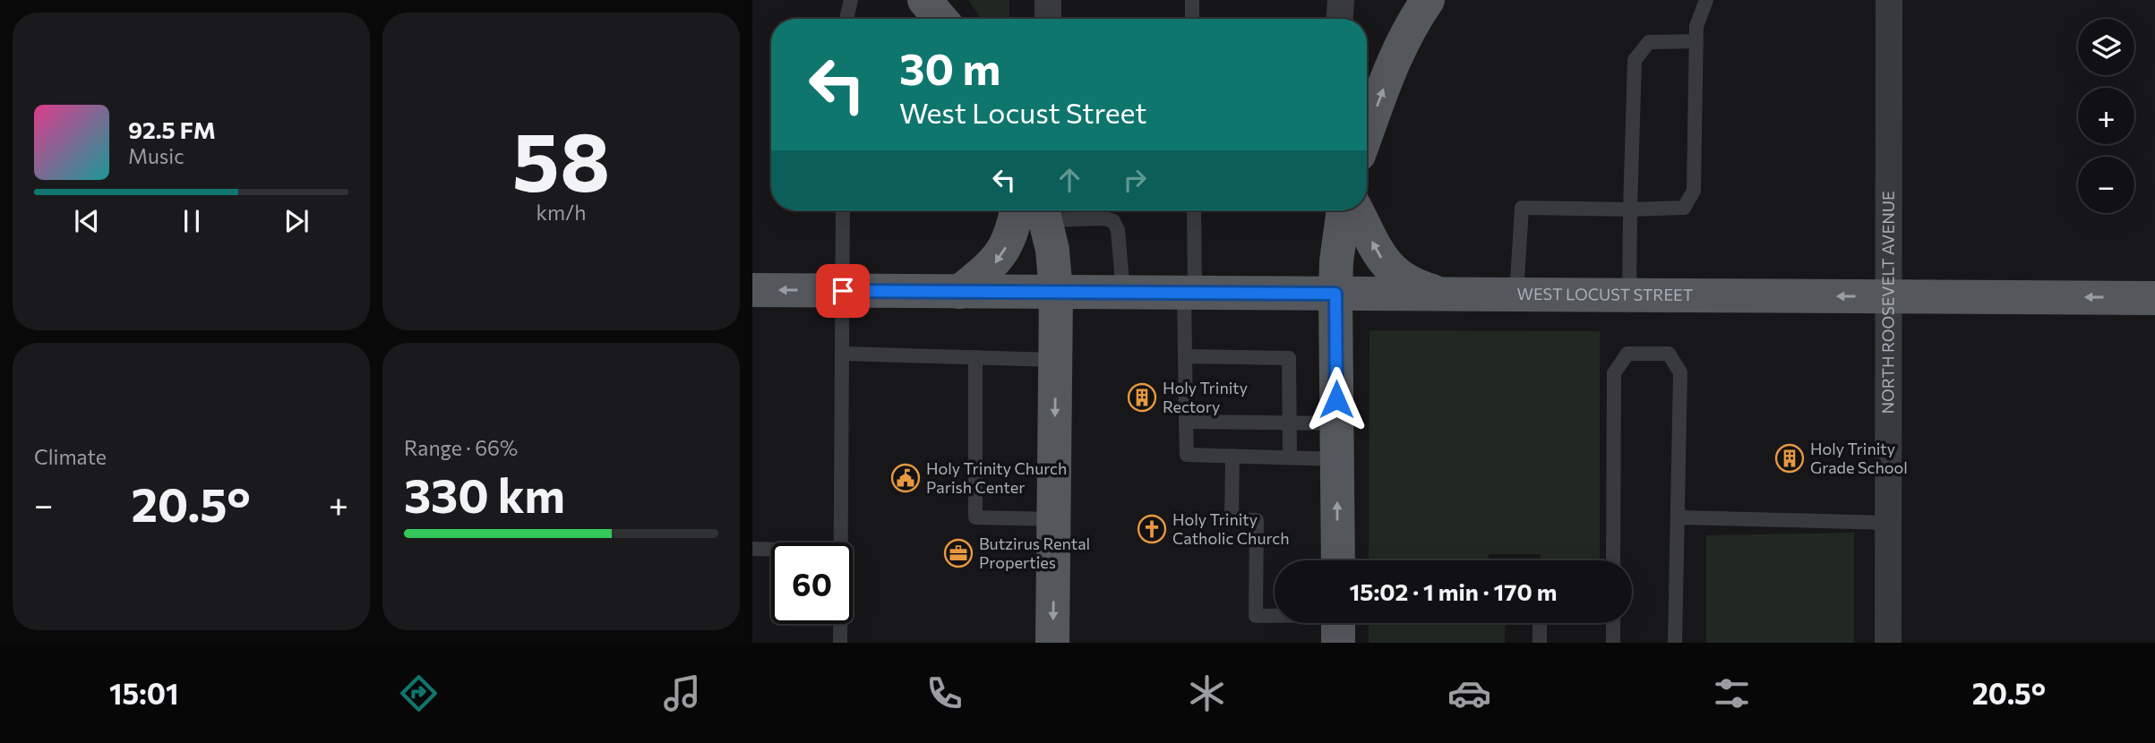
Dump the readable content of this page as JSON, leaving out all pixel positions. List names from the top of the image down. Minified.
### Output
{"streets":{"main road":["WEST LOCUST STREET"],"street":["NORTH ROOSEVELT AVENUE"]},"crossings":[["WEST LOCUST STREET","NORTH ROOSEVELT AVENUE"]],"one_way":["WEST LOCUST STREET"],"places":{"building":["Holy Trinity Rectory","Holy Trinity Grade School"],"public building":["Holy Trinity Church Parish Center"],"church":["Holy Trinity Catholic Church"],"office":["Butzirus Rental Properties"]},"page":{"tile":[["58","km/h"],"Climate",["Range · 66%","330 km"]],"map_buttons":["+","−"],"turn":["30 m","West Locust Street"],"song":["92.5 FM","Music"],"heat":["−","20.5°","+"],"limit":"60","trip":"15:02 · 1 min · 170 m","tabs":["15:01","20.5°"]}}
